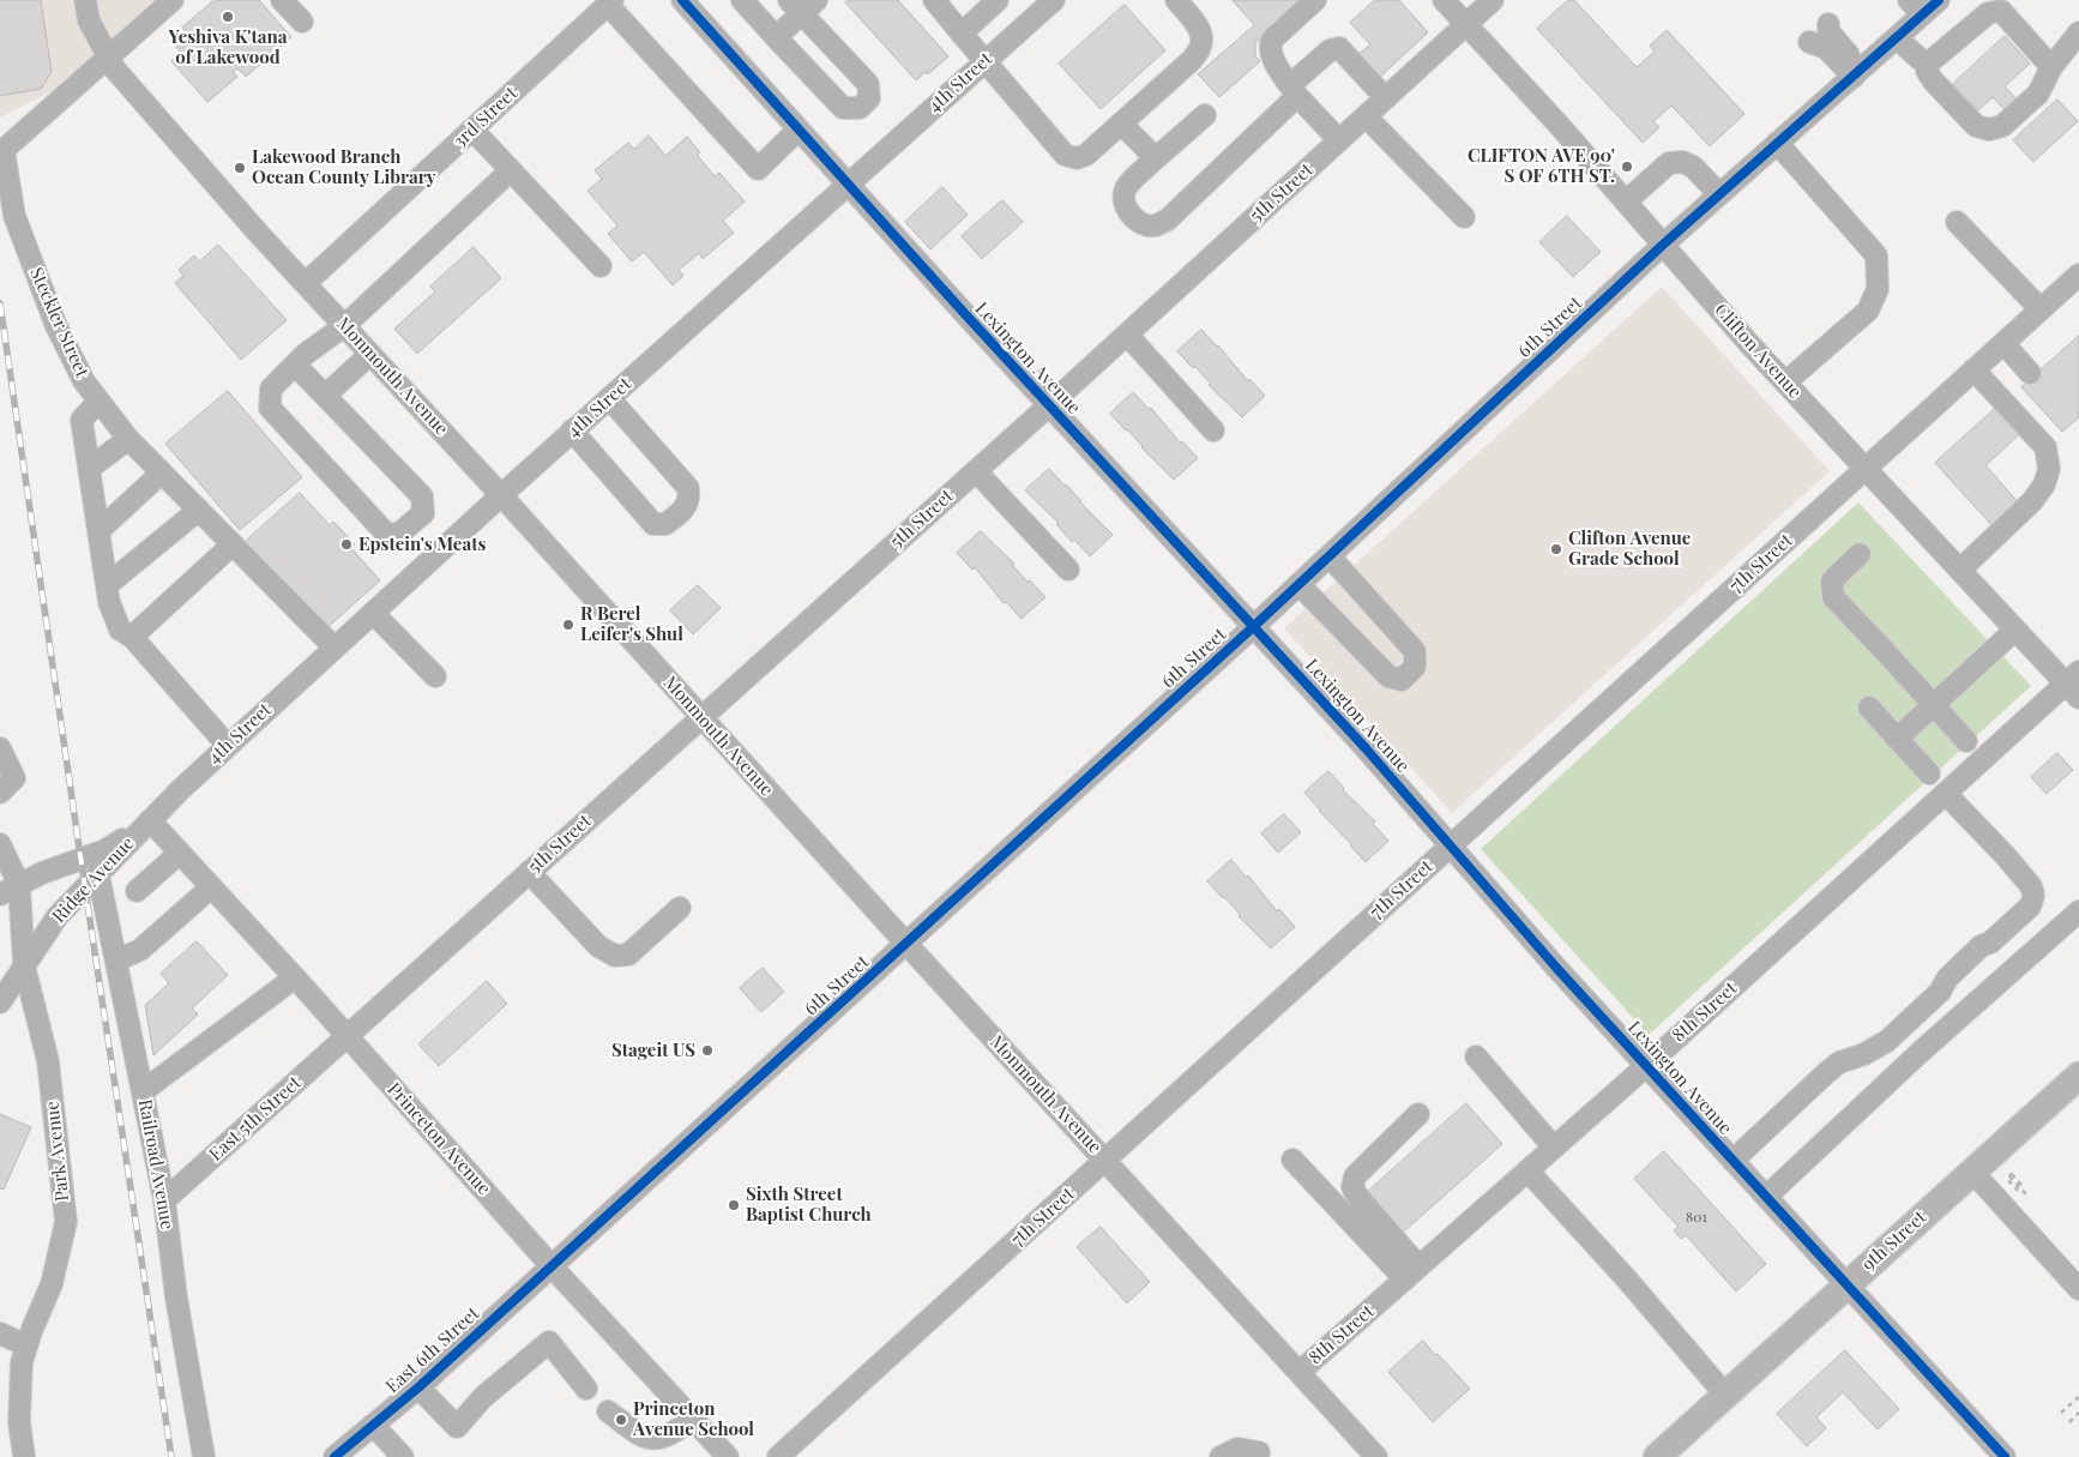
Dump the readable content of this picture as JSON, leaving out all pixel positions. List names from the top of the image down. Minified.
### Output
{"streets":{"main road":["9th Street"],"street":["4th Street","3rd Street","5th Street","Steckler Street","6th Street","Clifton Avenue","Lexington Avenue","Monmouth Avenue","7th Street","Ridge Avenue","8th Street","East 5th Street","Princeton Avenue","Park Avenue","Railroad Avenue","East 6th Street"]},"crossings":[["4th Street","Steckler Street"],["4th Street","Lexington Avenue"],["4th Street","Monmouth Avenue"],["4th Street","Ridge Avenue"],["4th Street","Princeton Avenue"],["3rd Street","Monmouth Avenue"],["5th Street","Clifton Avenue"],["5th Street","Lexington Avenue"],["5th Street","Monmouth Avenue"],["5th Street","East 5th Street"],["5th Street","Princeton Avenue"],["Steckler Street","Monmouth Avenue"],["6th Street","Clifton Avenue"],["6th Street","Lexington Avenue"],["6th Street","Monmouth Avenue"],["6th Street","Princeton Avenue"],["6th Street","East 6th Street"],["Clifton Avenue","7th Street"],["Clifton Avenue","8th Street"],["Lexington Avenue","7th Street"],["Lexington Avenue","8th Street"],["Lexington Avenue","9th Street"],["Monmouth Avenue","7th Street"],["Monmouth Avenue","8th Street"],["Ridge Avenue","Princeton Avenue"],["Ridge Avenue","Park Avenue"],["Ridge Avenue","Railroad Avenue"],["East 5th Street","Princeton Avenue"],["East 5th Street","Railroad Avenue"],["Princeton Avenue","East 6th Street"]],"places":["Yeshiva K'tana of Lakewood","CLIFTON AVE 90' S OF 6TH ST.","Lakewood Branch Ocean County Library","Epstein's Meats","Clifton Avenue Grade School","R Berel Leifer's Shul","Stageit US","Sixth Street Baptist Church","Princeton Avenue School"],"house_numbers":["801"]}
